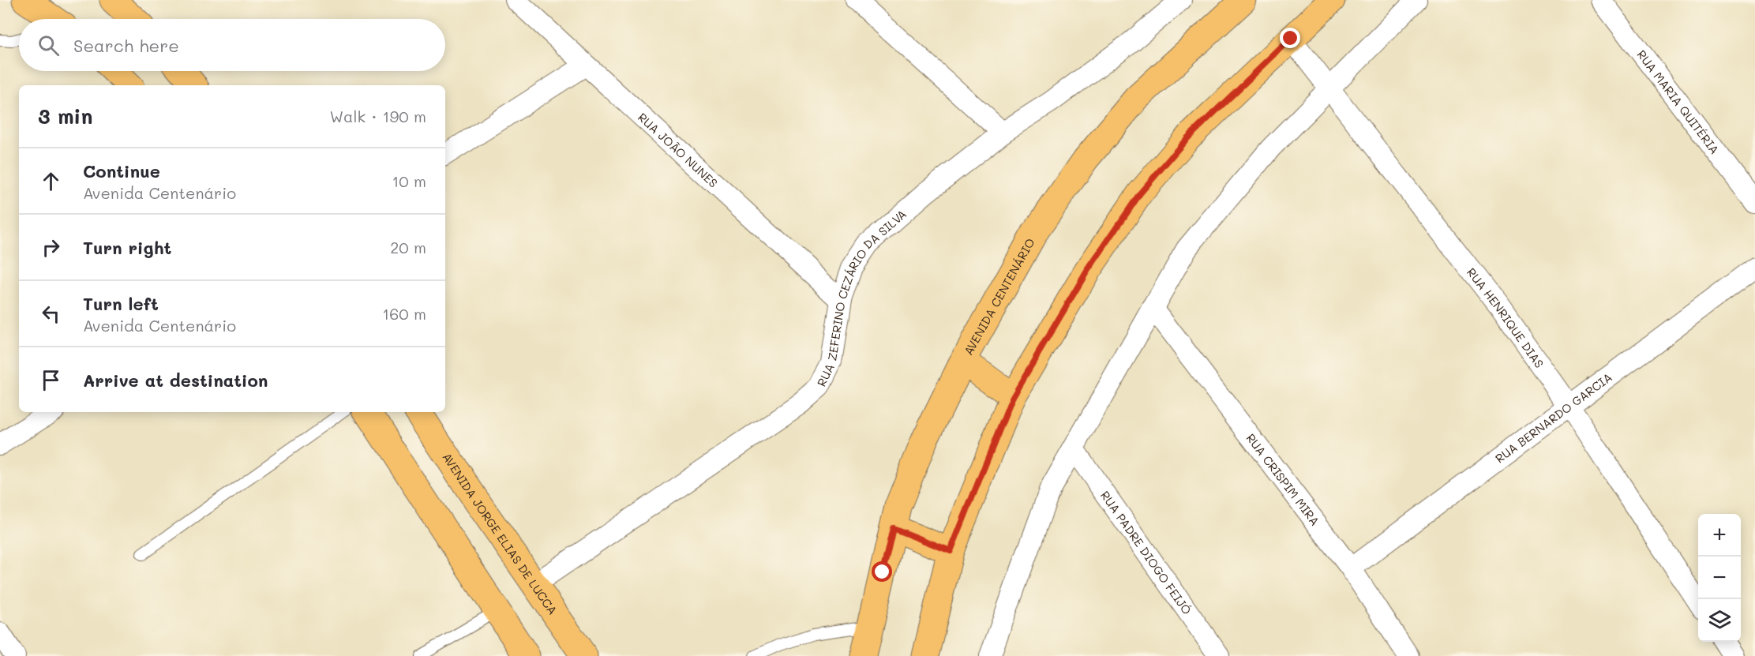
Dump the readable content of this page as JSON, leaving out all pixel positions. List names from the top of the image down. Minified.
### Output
{"streets":{"main road":["AVENIDA CENTENÁRIO","AVENIDA JORGE ELIAS DE LUCCA"],"street":["RUA MARIA QUITÉRIA","RUA JOÃO NUNES","RUA ZEFERINO CEZÁRIO DA SILVA","RUA HENRIQUE DIAS","RUA BERNARDO GARCIA","RUA CRISPIM MIRA","RUA PADRE DIOGO FEIJÓ"]},"crossings":[["RUA JOÃO NUNES","RUA ZEFERINO CEZÁRIO DA SILVA"],["RUA ZEFERINO CEZÁRIO DA SILVA","AVENIDA JORGE ELIAS DE LUCCA"],["RUA HENRIQUE DIAS","RUA BERNARDO GARCIA"],["RUA BERNARDO GARCIA","RUA CRISPIM MIRA"]],"page":{"search":"Search here","heading":["3 min","Walk · 190 m"],"list":[["Continue","Avenida Centenário","10 m"],["Turn right","20 m"],["Turn left","Avenida Centenário","160 m"],"Arrive at destination"],"map_buttons":["+","−"]}}
